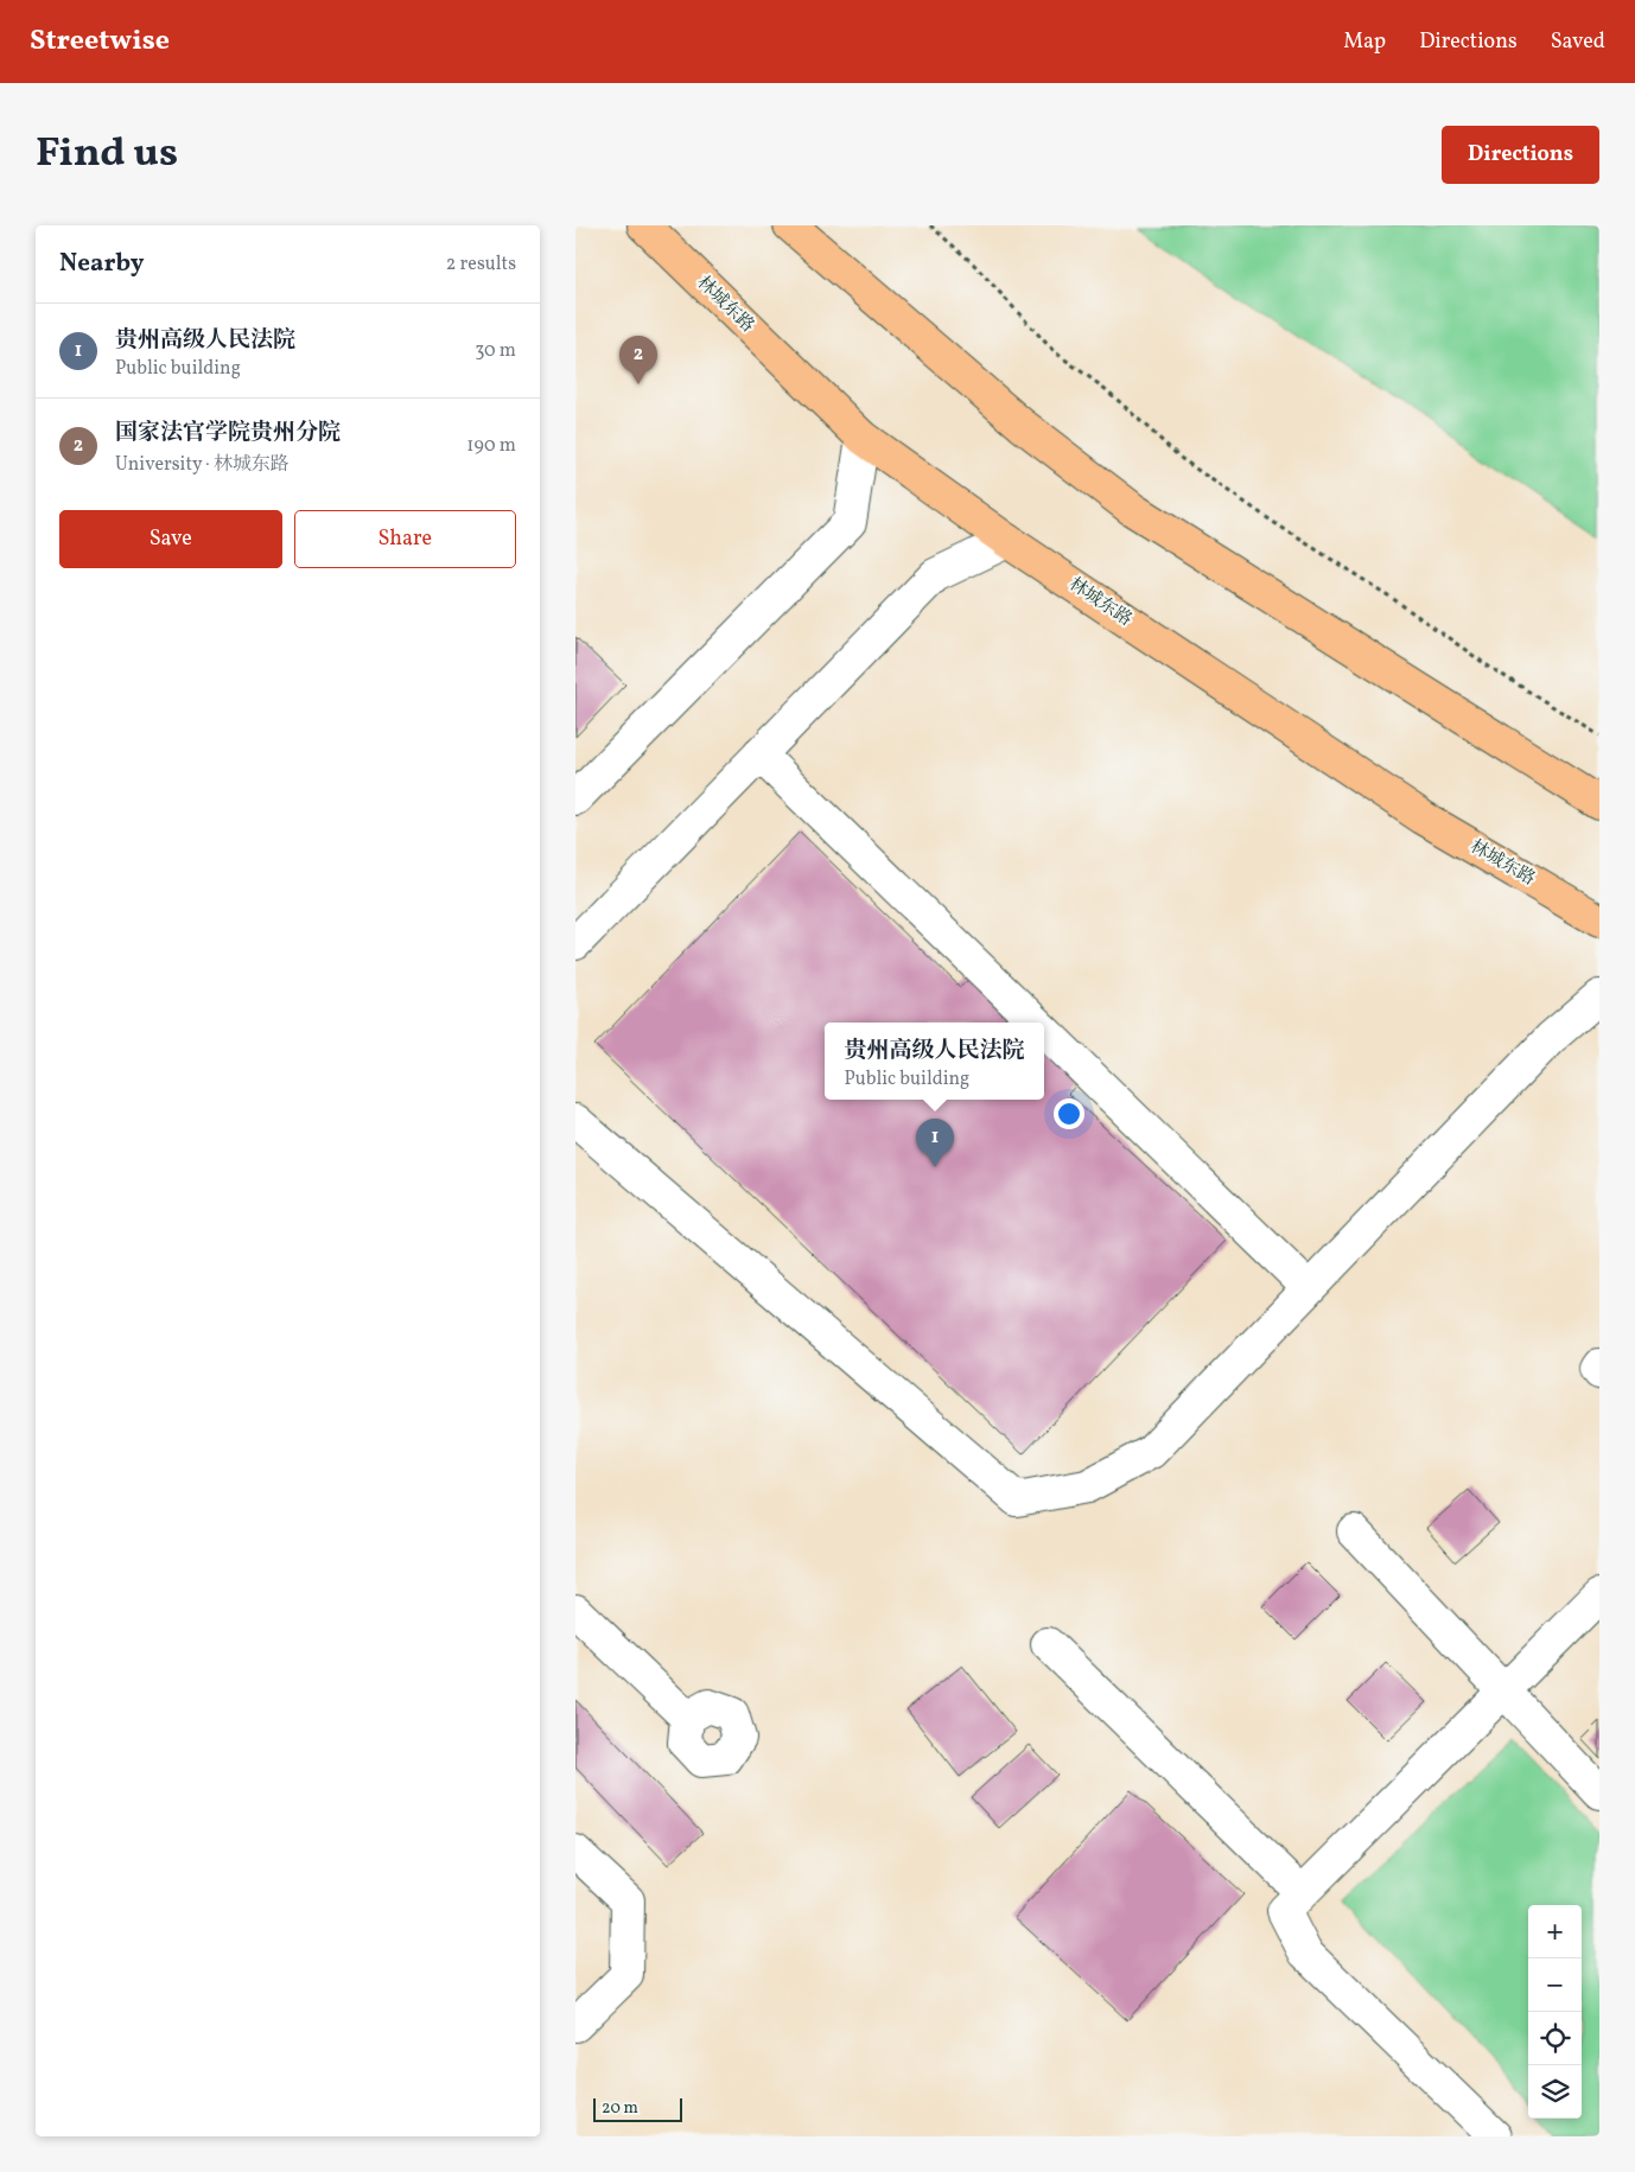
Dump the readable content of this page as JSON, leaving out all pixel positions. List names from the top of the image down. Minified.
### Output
{"streets":{"main road":["林城东路"]},"scale_bar":"20 m","page":{"header":"Streetwise","nav":["Map","Directions","Saved"],"title":"Find us","buttons":["Directions",["Save","Share"]],"heading":["Nearby","2 results"],"list":[{"mark":"1","name":"贵州高级人民法院","note":"Public building","value":"30 m"},{"mark":"2","name":"国家法官学院贵州分院","note":"University · 林城东路","value":"190 m"}],"pins":["2","1"],"popup":["贵州高级人民法院","Public building"],"map_buttons":["+","−"],"scale":"20 m"}}
